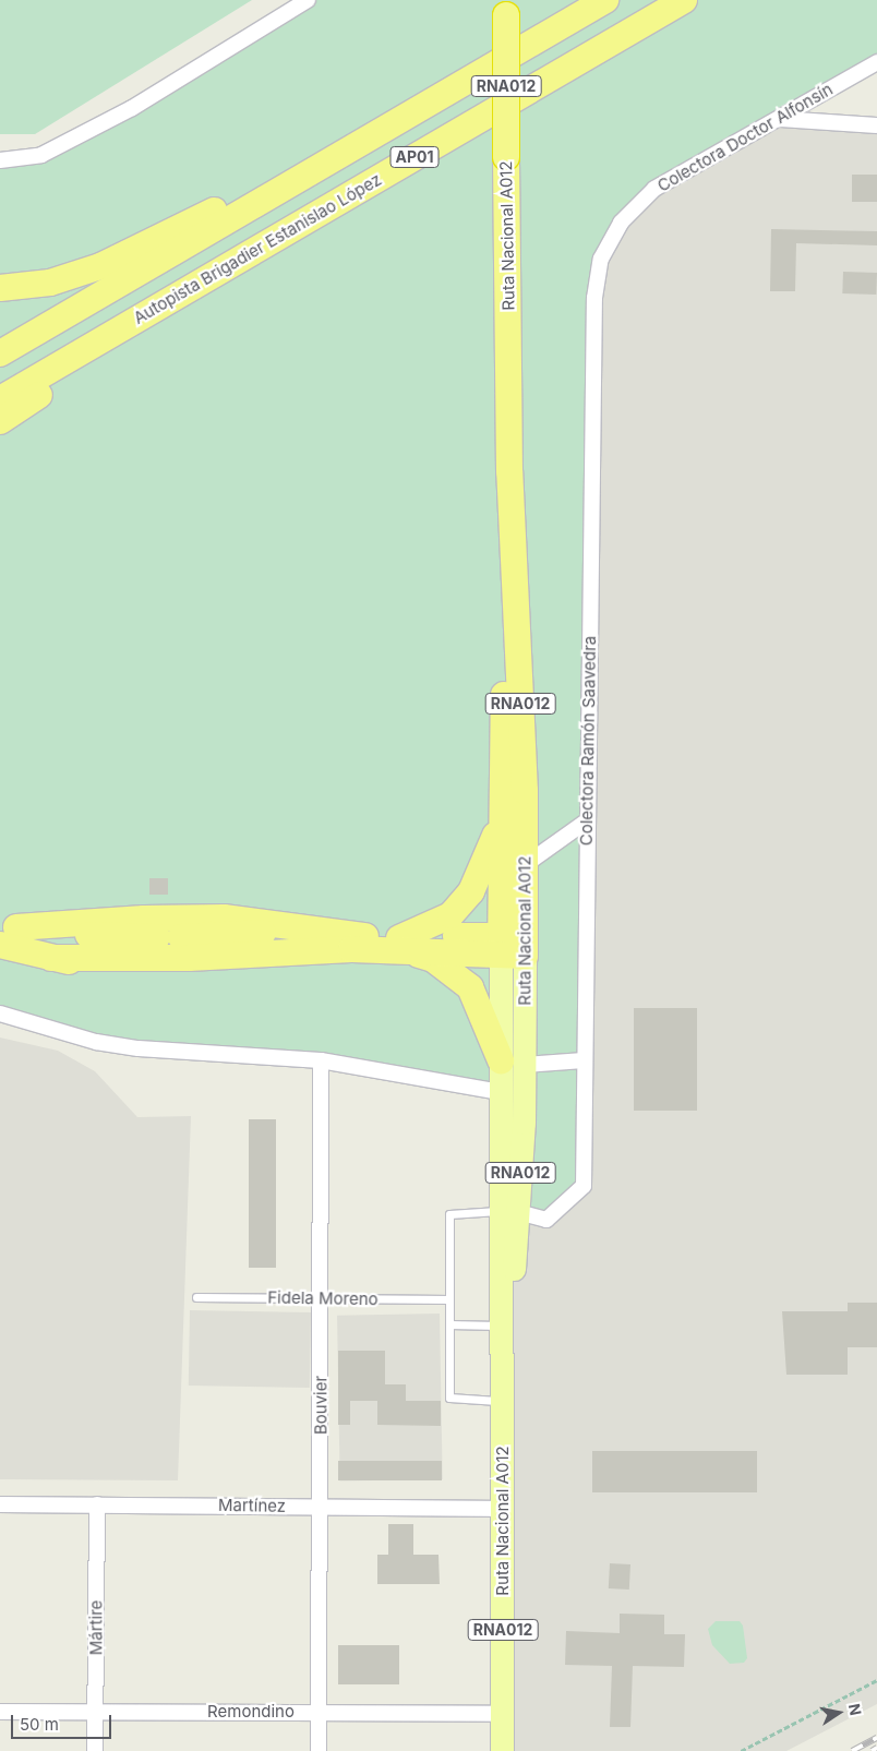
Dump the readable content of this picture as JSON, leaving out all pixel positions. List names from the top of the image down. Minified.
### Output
{"streets":{"highway":["RNA012","AP01","Ruta Nacional A012","Autopista Brigadier Estanislao López"],"street":["Colectora Doctor Alfonsín","Colectora Ramón Saavedra","Bouvier","Martínez","Mártire","Remondino"],"lane":["Fidela Moreno"]},"crossings":[["RNA012","Ruta Nacional A012"],["Colectora Doctor Alfonsín","Colectora Ramón Saavedra"],["Ruta Nacional A012","Colectora Ramón Saavedra"],["Ruta Nacional A012","Martínez"],["Ruta Nacional A012","Remondino"],["Fidela Moreno","Bouvier"],["Bouvier","Martínez"],["Bouvier","Remondino"],["Martínez","Mártire"],["Mártire","Remondino"]],"scale_bar":"50 m","north":"right"}
